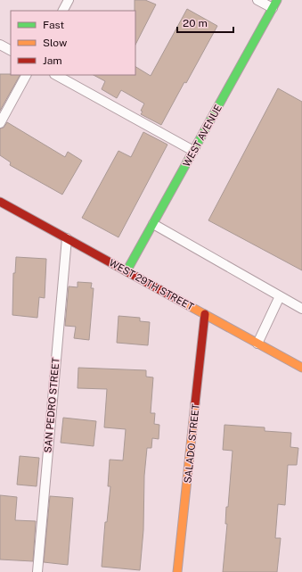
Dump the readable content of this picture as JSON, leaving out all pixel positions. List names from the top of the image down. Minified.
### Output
{"streets":{"street":["WEST AVENUE","WEST 29TH STREET","SALADO STREET"],"lane":["SAN PEDRO STREET"]},"crossings":[["WEST AVENUE","WEST 29TH STREET"],["WEST 29TH STREET","SAN PEDRO STREET"],["WEST 29TH STREET","SALADO STREET"]],"legend":["Fast","Slow","Jam"],"scale_bar":"20 m"}
